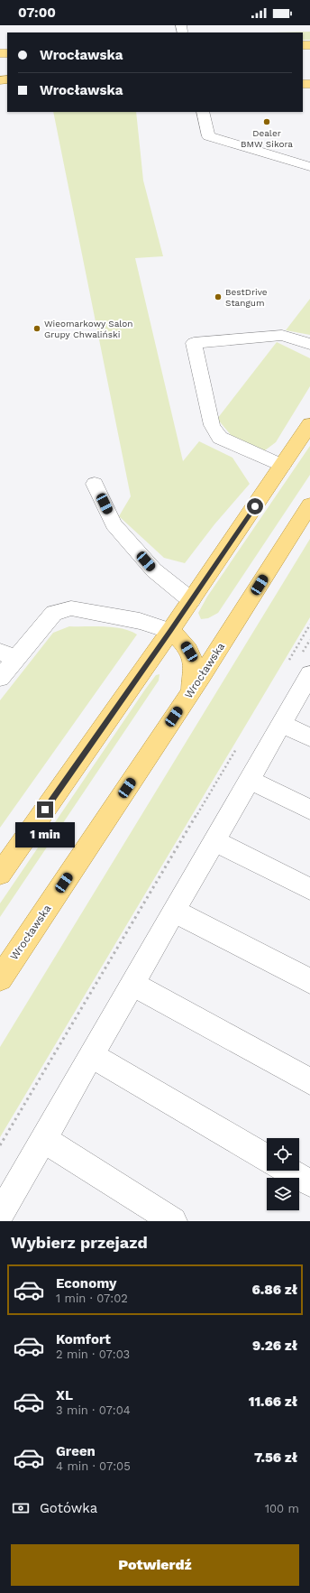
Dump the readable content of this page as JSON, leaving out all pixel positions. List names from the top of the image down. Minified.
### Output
{"streets":{"main road":["Wrocławska"]},"places":["Dealer BMW Sikora","BestDrive Stangum","Wieomarkowy Salon Grupy Chwaliński"],"page":{"status":"07:00","banner":["Wrocławska","Wrocławska"],"bubble":"1 min","heading":"Wybierz przejazd","list":[{"name":"Economy","note":"1 min · 07:02","value":"6.86 zł"},{"name":"Komfort","note":"2 min · 07:03","value":"9.26 zł"},{"name":"XL","note":"3 min · 07:04","value":"11.66 zł"},{"name":"Green","note":"4 min · 07:05","value":"7.56 zł"}],"pay":["Gotówka","100 m"],"buttons":"Potwierdź"}}
